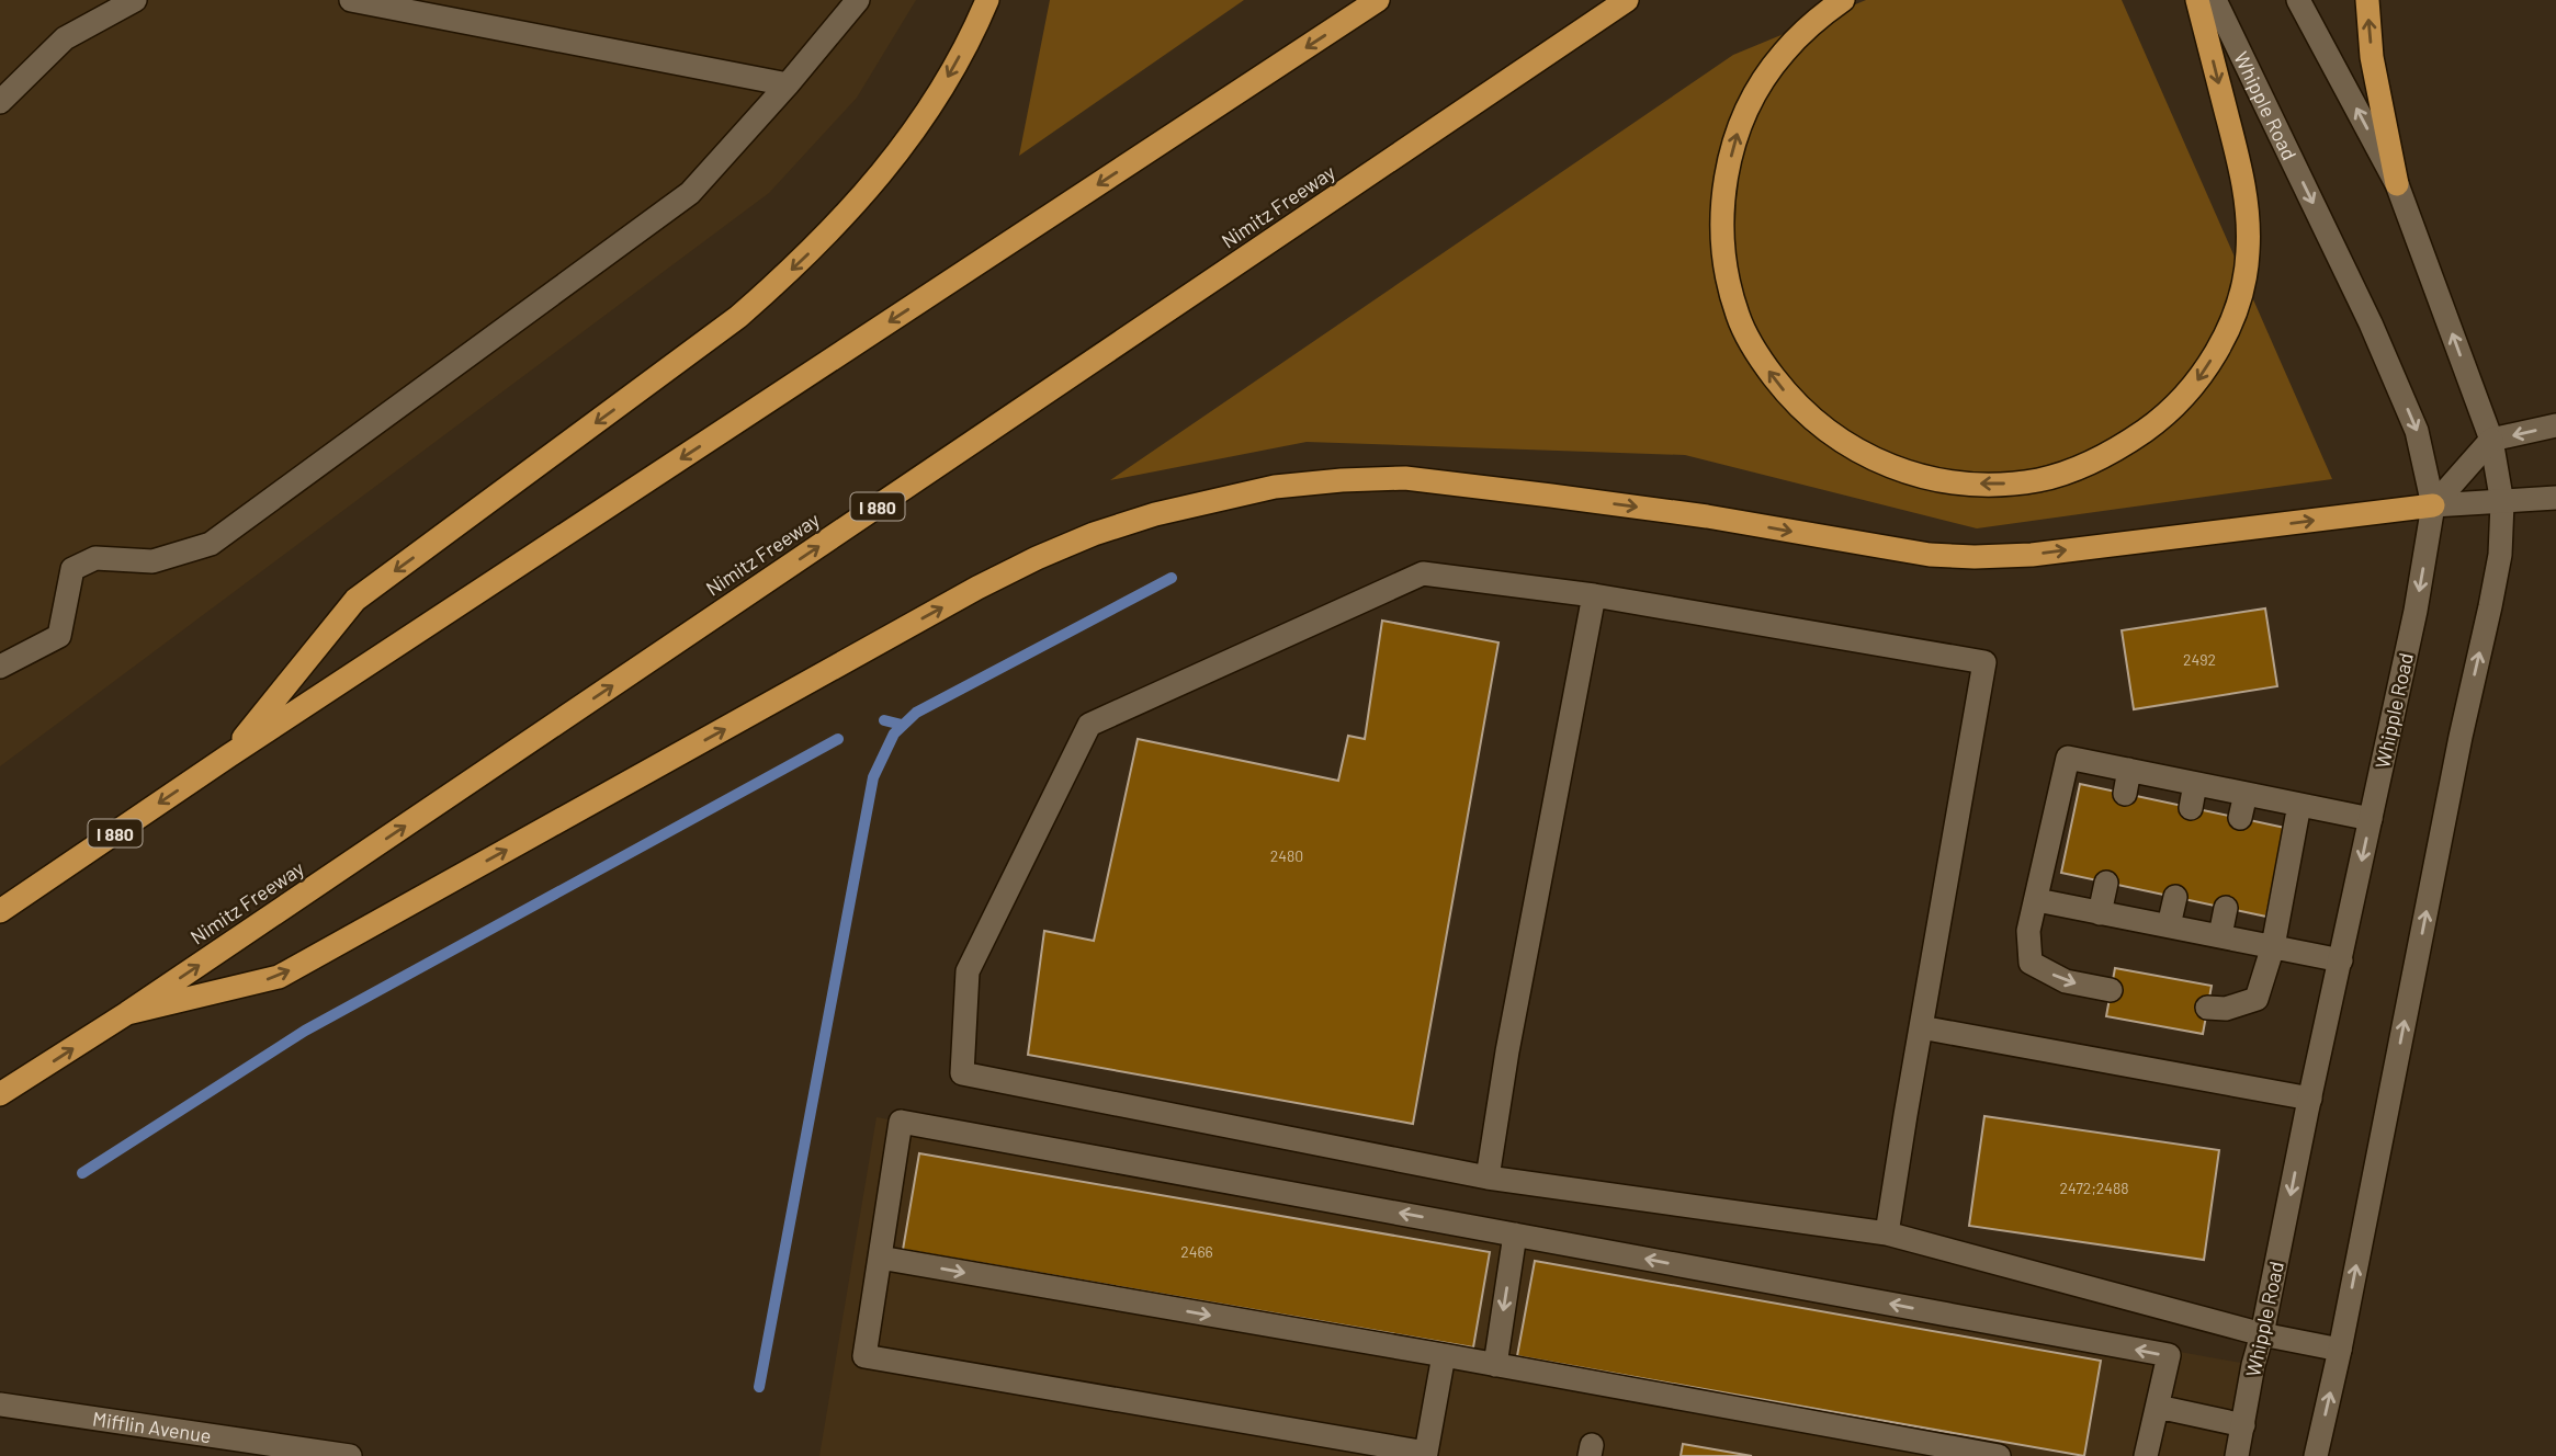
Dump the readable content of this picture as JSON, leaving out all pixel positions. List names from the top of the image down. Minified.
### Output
{"streets":{"highway":["Nimitz Freeway","I 880"],"main road":["Whipple Road","Mifflin Avenue"]},"house_numbers":["2492","2480","2472;2488","2466"]}
